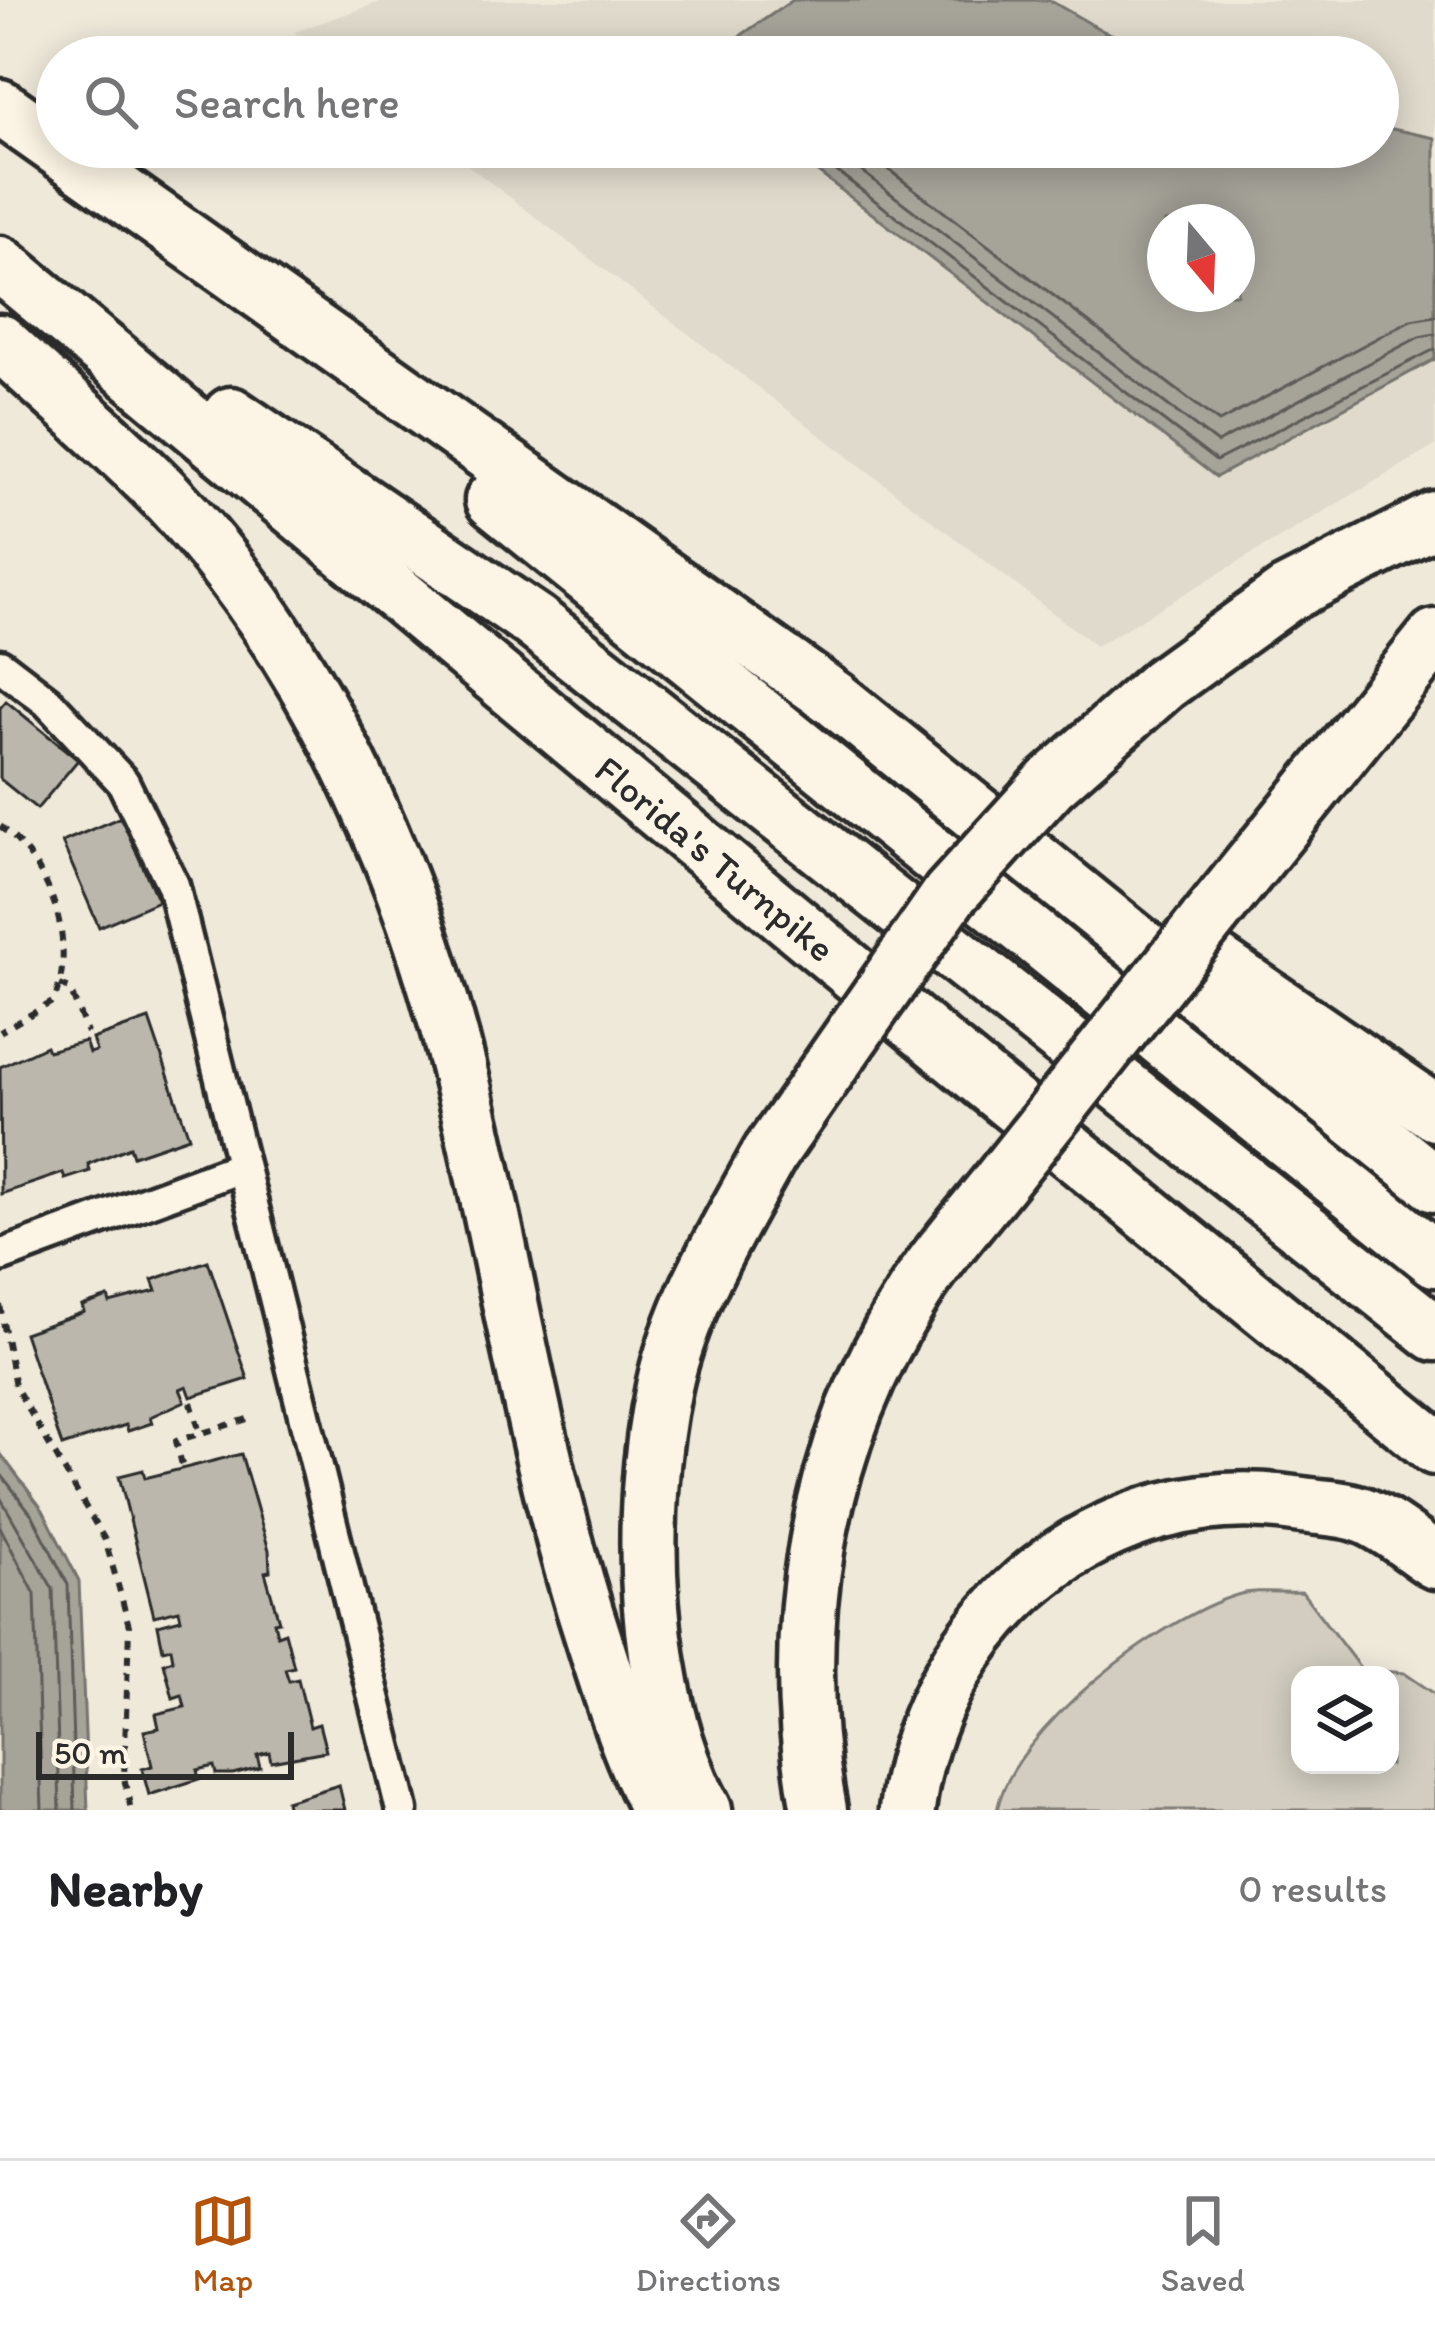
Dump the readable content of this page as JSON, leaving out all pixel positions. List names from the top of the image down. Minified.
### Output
{"streets":{"highway":["Florida's Turnpike"]},"scale_bar":"50 m","north":"bottom","page":{"search":"Search here","scale":"50 m","heading":["Nearby","0 results"],"nav":["Map","Directions","Saved"]}}
